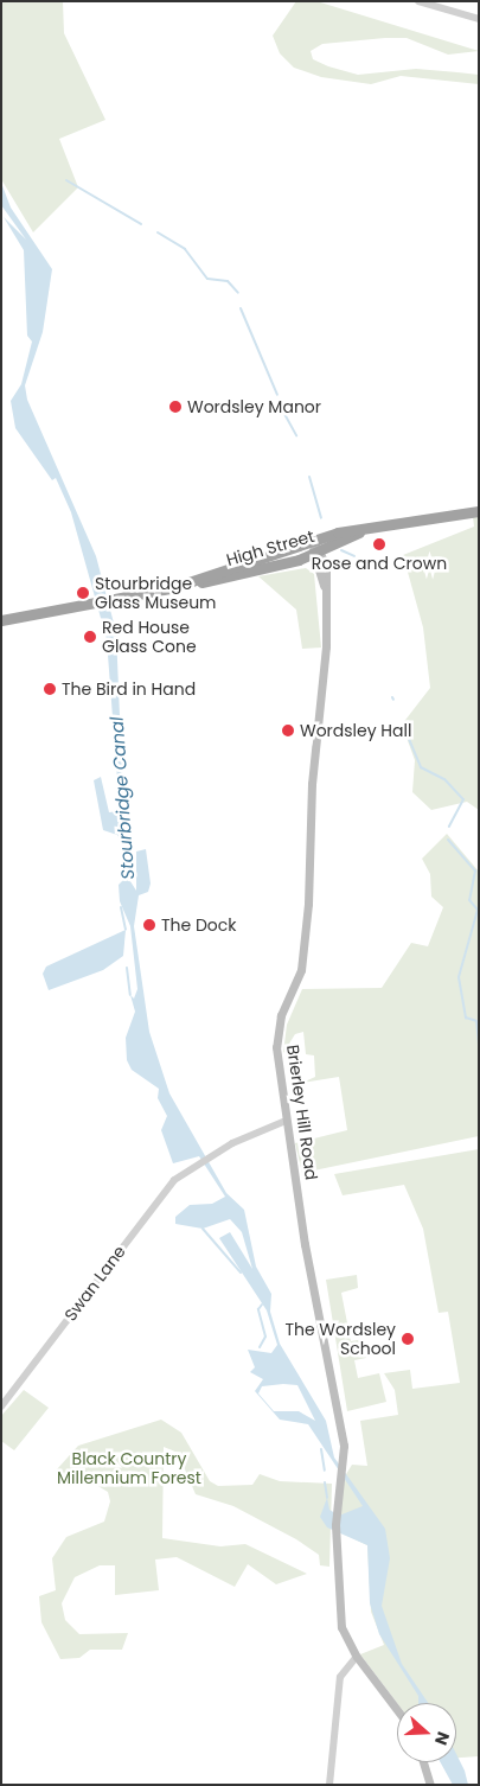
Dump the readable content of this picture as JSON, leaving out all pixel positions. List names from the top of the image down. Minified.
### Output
{"streets":{"highway":["High Street"],"main road":["Brierley Hill Road"],"street":["Swan Lane"]},"crossings":[["High Street","Brierley Hill Road"],["Brierley Hill Road","Swan Lane"]],"water":["Stourbridge Canal"],"parks":["Black Country Millennium Forest"],"places":["Wordsley Manor","Rose and Crown","Stourbridge Glass Museum","Red House Glass Cone","The Bird in Hand","Wordsley Hall","The Dock","The Wordsley School"],"north":"right"}
